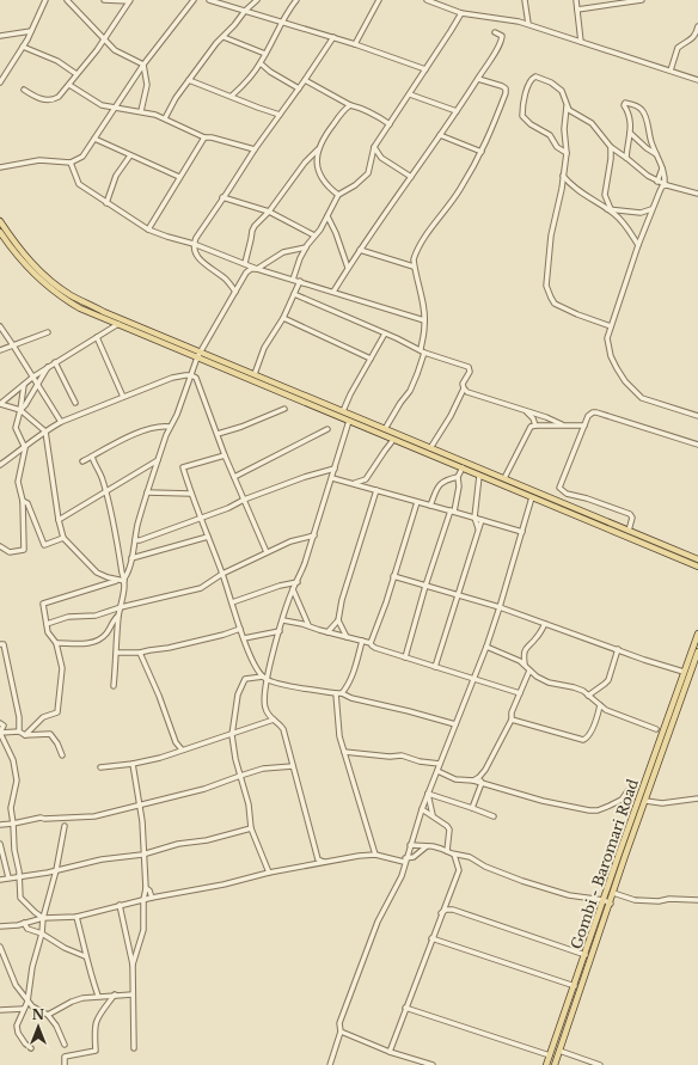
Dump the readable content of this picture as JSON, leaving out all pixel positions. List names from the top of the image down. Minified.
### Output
{"streets":{"main road":["Gombi - Baromari Road"]},"north":"top"}
